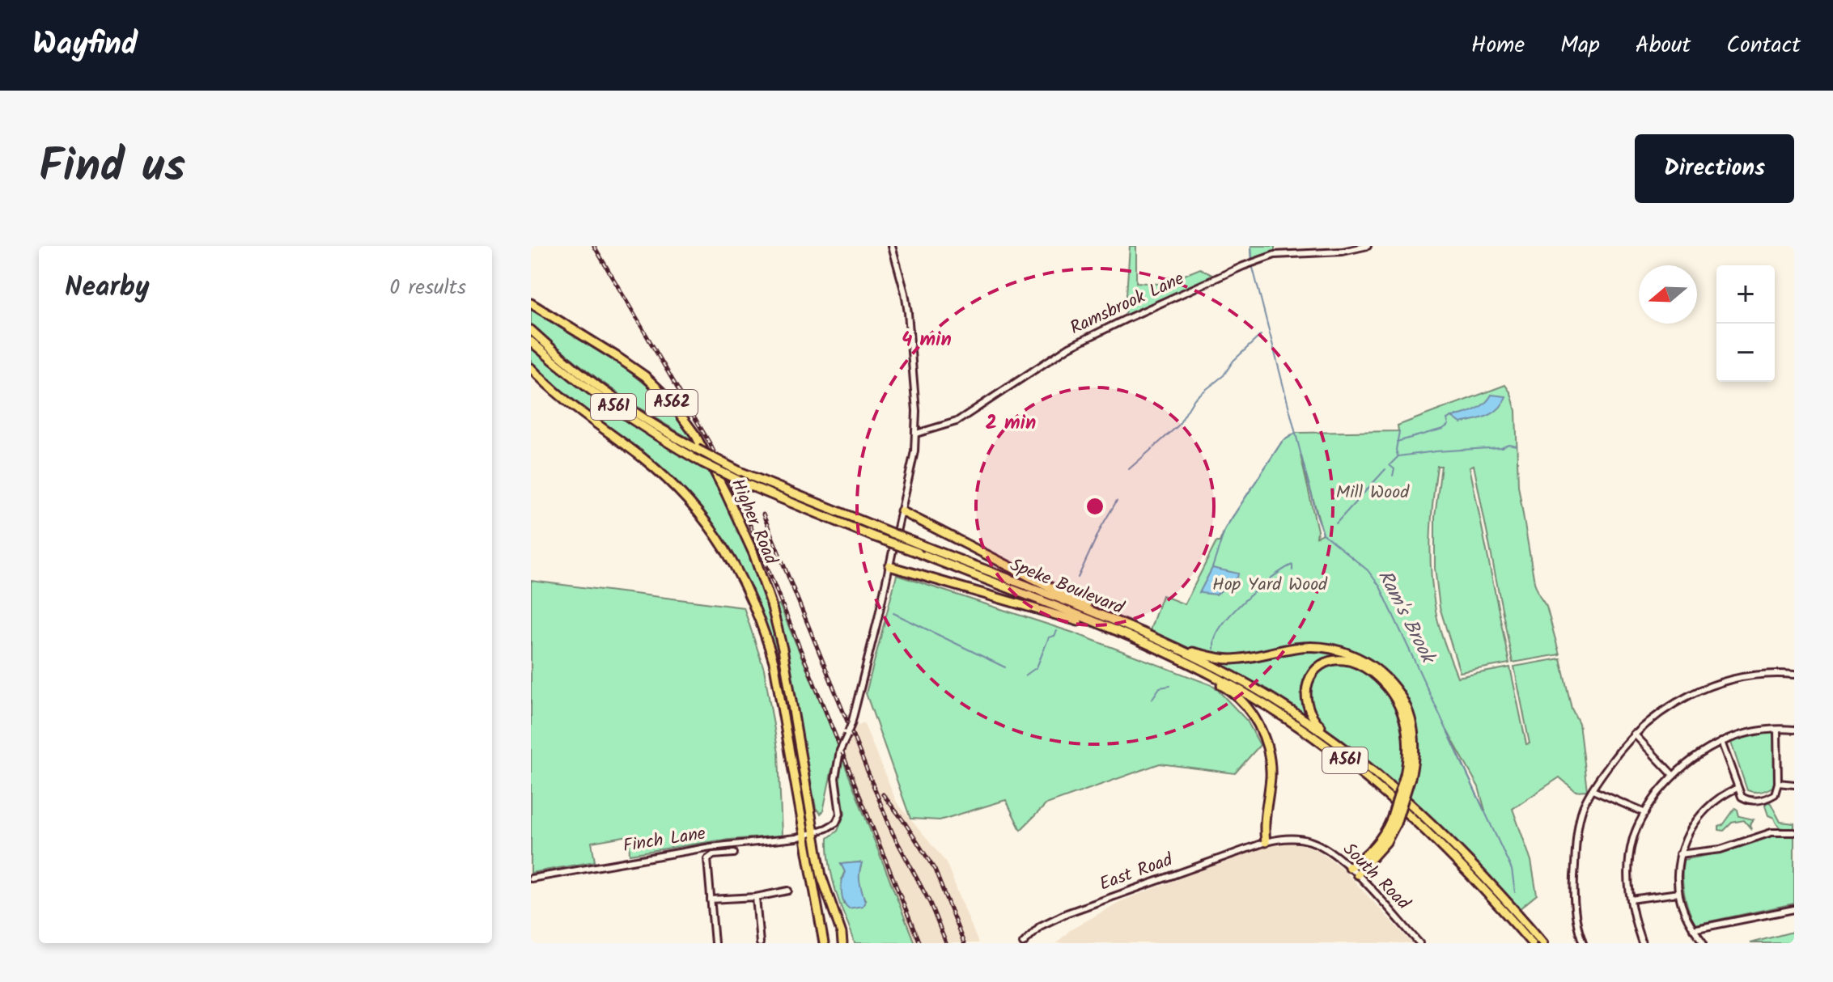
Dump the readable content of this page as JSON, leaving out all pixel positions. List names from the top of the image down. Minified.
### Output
{"streets":{"highway":["A562","A561","Higher Road","Speke Boulevard"],"street":["Ramsbrook Lane","Finch Lane","East Road","South Road"]},"crossings":[["Higher Road","Finch Lane"],["East Road","South Road"]],"water":["Ram's Brook"],"parks":["Mill Wood","Hop Yard Wood"],"north":"left","page":{"header":"Wayfind","nav":["Home","Map","About","Contact"],"title":"Find us","buttons":"Directions","heading":["Nearby","0 results"],"map_buttons":["+","−"]},"rings":["4 min","2 min"]}
